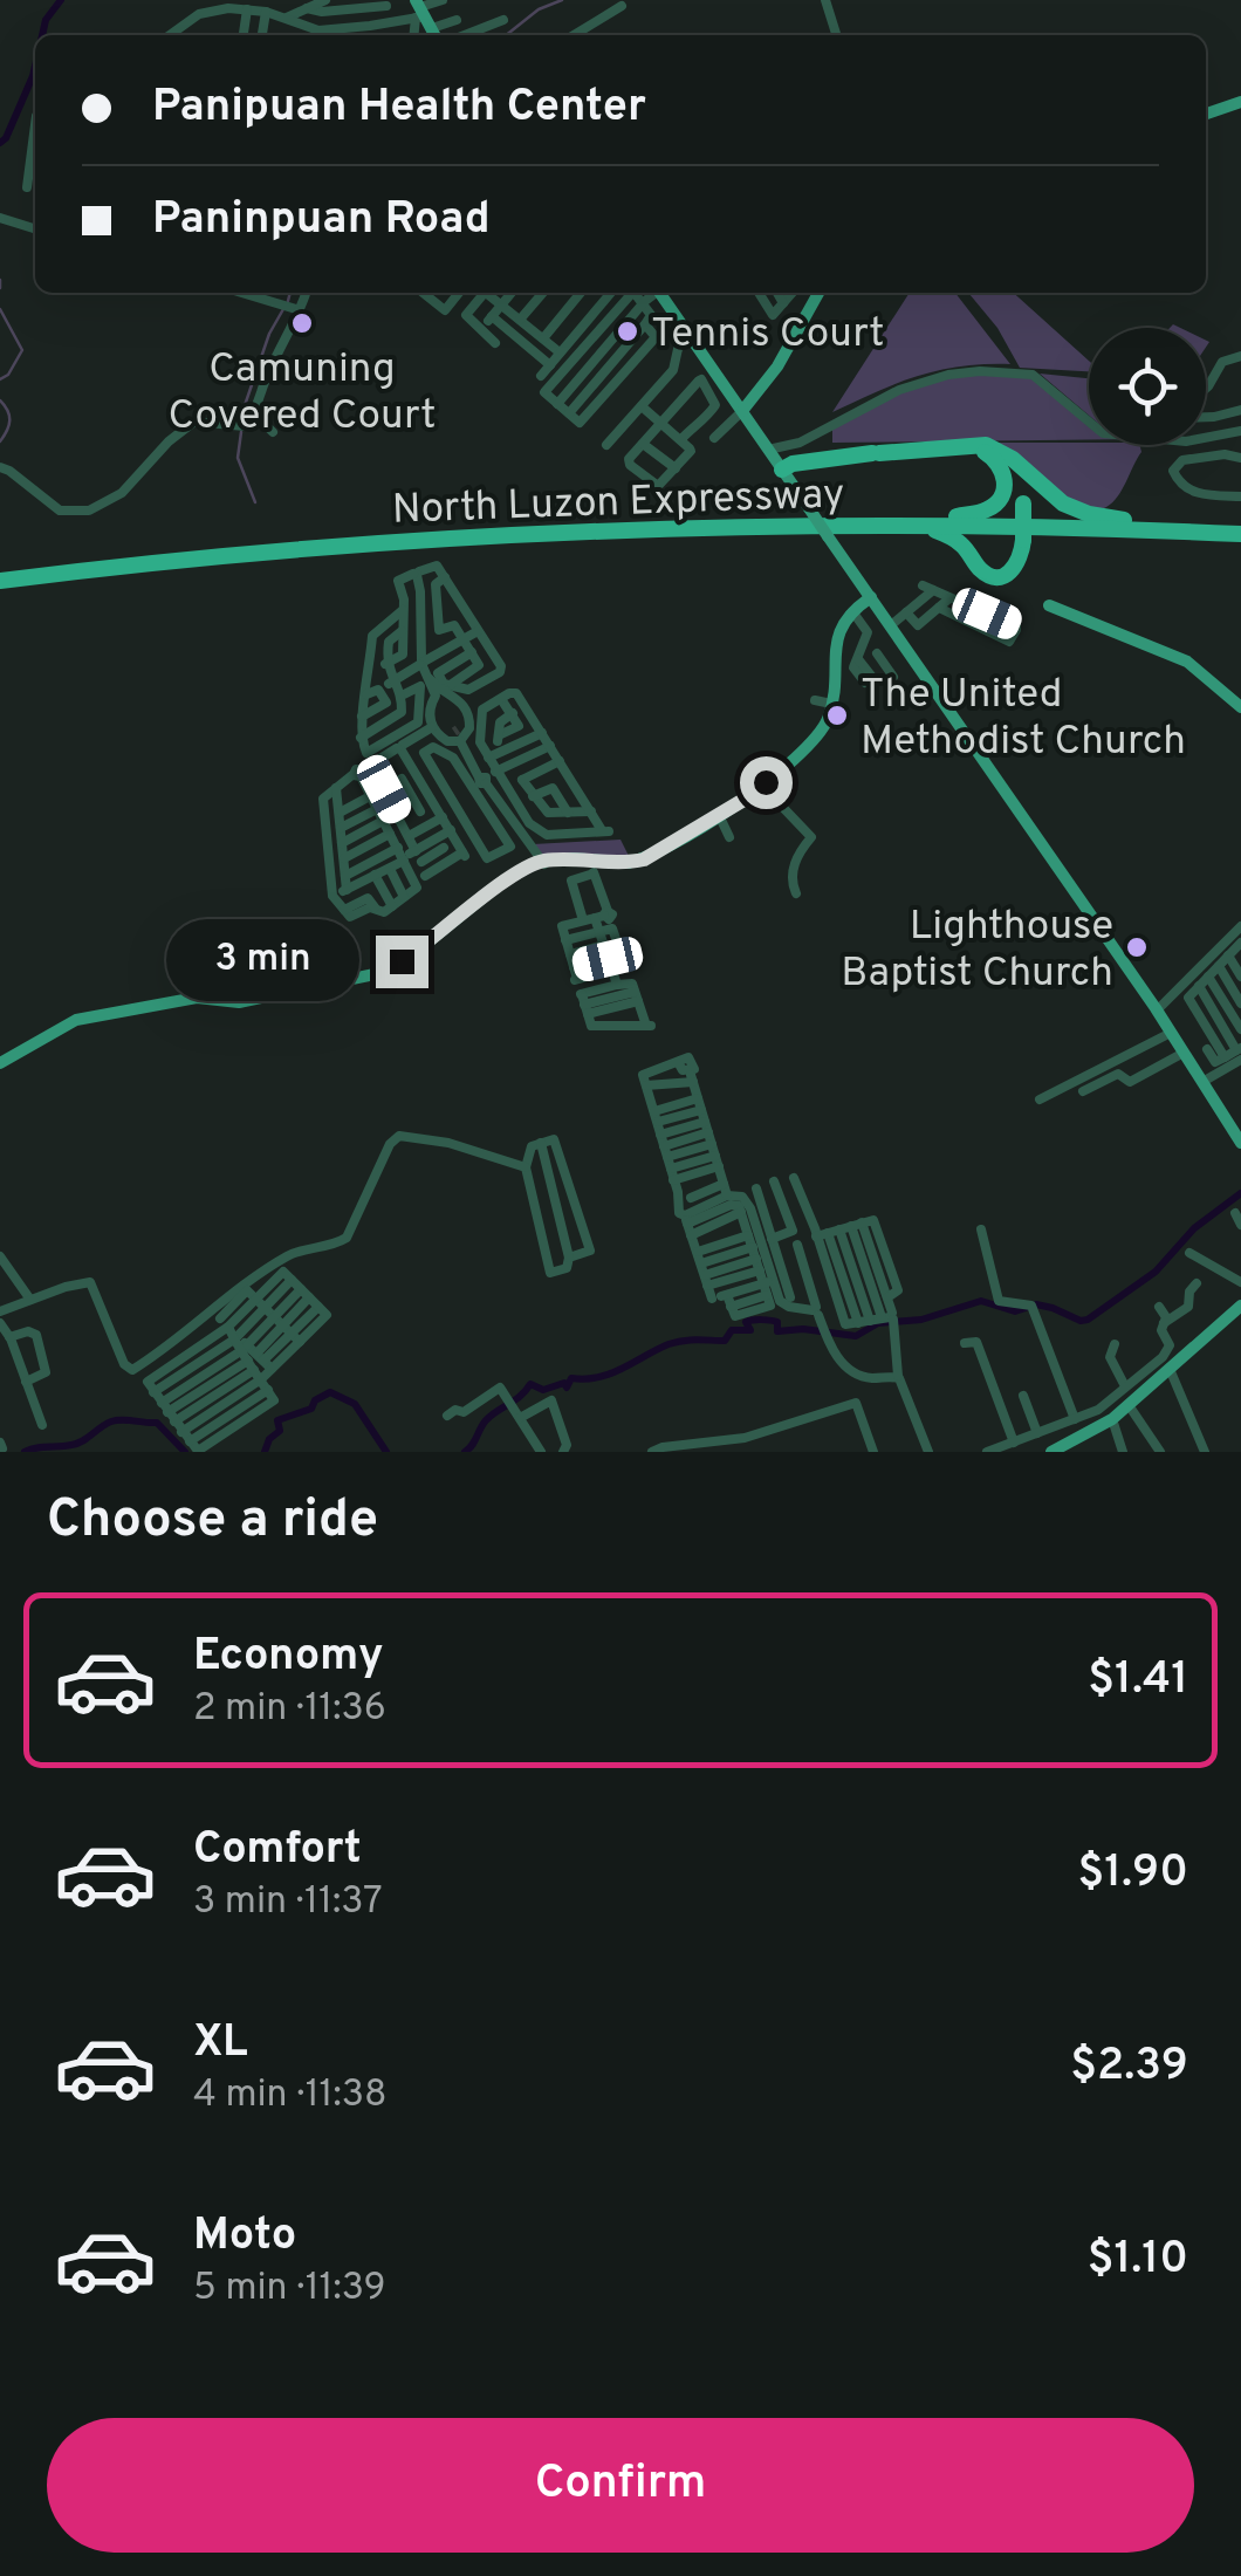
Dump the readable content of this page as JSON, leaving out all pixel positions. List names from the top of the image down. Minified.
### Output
{"streets":{"highway":["North Luzon Expressway"]},"places":["Camuning Covered Court","Tennis Court","The United Methodist Church","Lighthouse Baptist Church"],"page":{"banner":["Panipuan Health Center","Paninpuan Road"],"bubble":"3 min","heading":"Choose a ride","list":[{"name":"Economy","note":"2 min · 11:36","value":"$1.41"},{"name":"Comfort","note":"3 min · 11:37","value":"$1.90"},{"name":"XL","note":"4 min · 11:38","value":"$2.39"},{"name":"Moto","note":"5 min · 11:39","value":"$1.10"}],"buttons":"Confirm"}}
